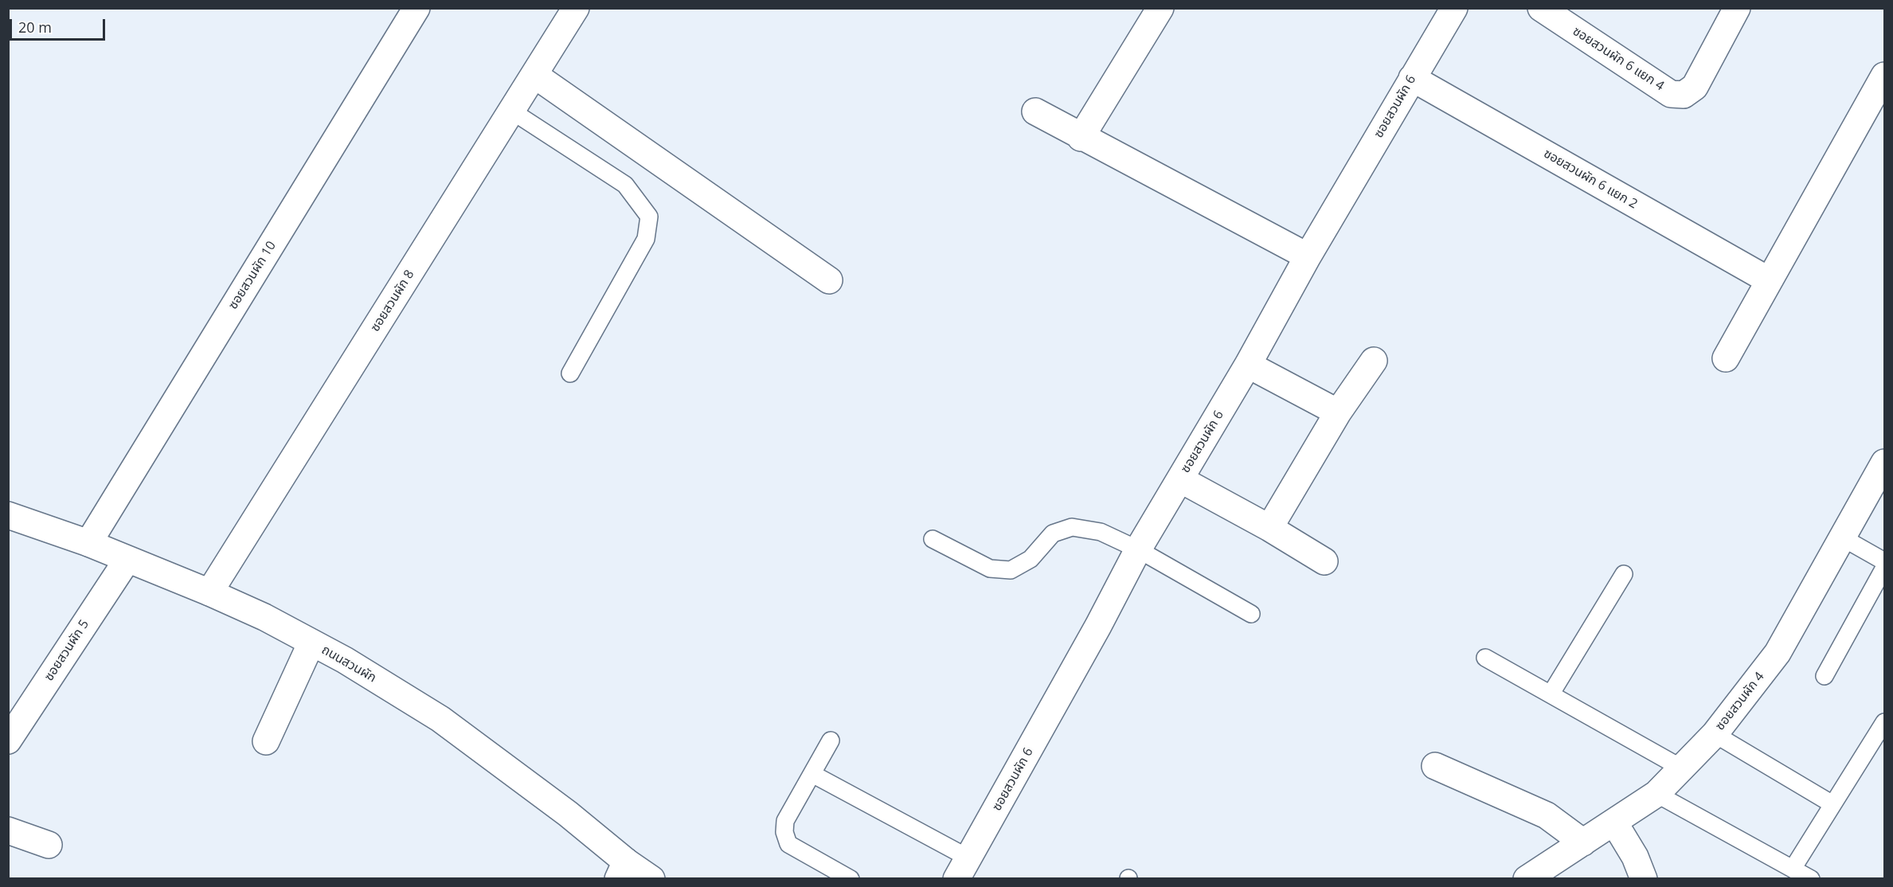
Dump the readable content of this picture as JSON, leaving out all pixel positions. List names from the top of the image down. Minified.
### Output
{"streets":{"street":["ซอยสวนผัก 6 แยก 4","ซอยสวนผัก 6","ซอยสวนผัก 6 แยก 2","ซอยสวนผัก 10","ซอยสวนผัก 8","ซอยสวนผัก 5","ถนนสวนผัก","ซอยสวนผัก 4"]},"crossings":[["ซอยสวนผัก 6","ซอยสวนผัก 6 แยก 2"],["ซอยสวนผัก 10","ถนนสวนผัก"],["ซอยสวนผัก 8","ถนนสวนผัก"],["ซอยสวนผัก 5","ถนนสวนผัก"]],"scale_bar":"20 m"}
